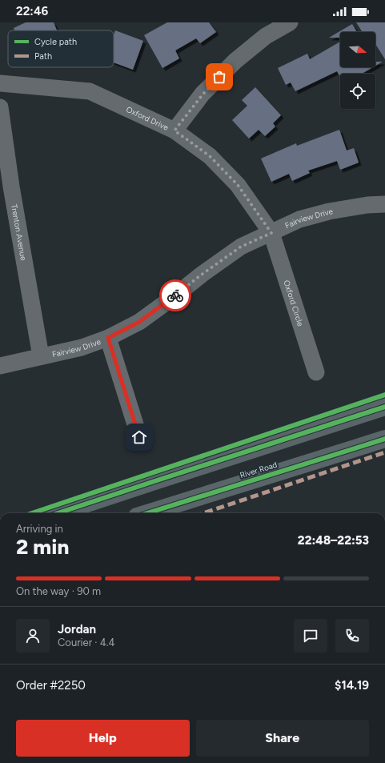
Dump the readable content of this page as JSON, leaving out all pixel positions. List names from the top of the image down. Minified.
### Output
{"streets":{"main road":["River Road"],"street":["Oxford Drive","Fairview Drive","Trenton Avenue","Oxford Circle"]},"crossings":[["Oxford Drive","Fairview Drive"],["Oxford Drive","Oxford Circle"],["Fairview Drive","Trenton Avenue"],["Fairview Drive","Oxford Circle"]],"legend":["Cycle path","Path"],"north":"right","page":{"status":"22:46","heading":["2 min","Arriving in","22:48–22:53"],"panel":["Jordan","Courier · 4.4","Order #2250","$14.19"],"bar":"On the way · 90 m","buttons":["Help","Share"]}}
